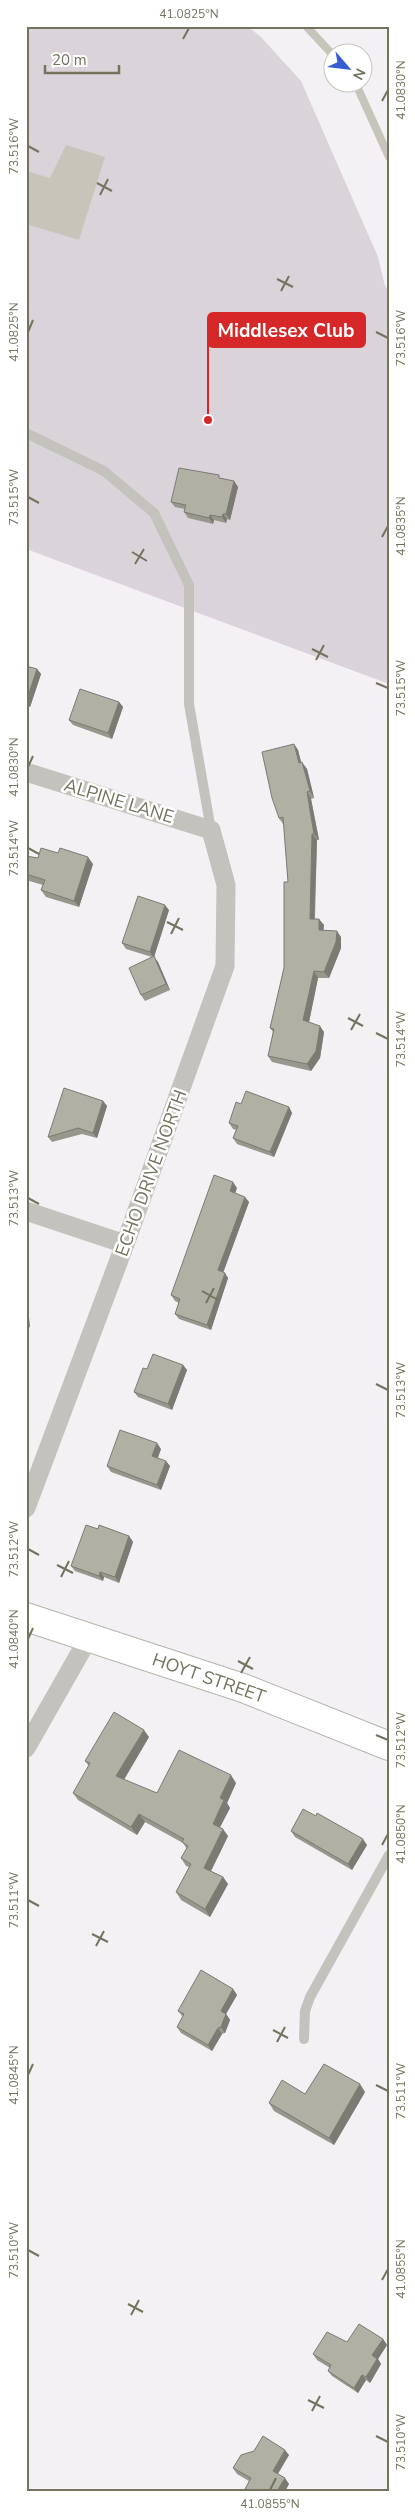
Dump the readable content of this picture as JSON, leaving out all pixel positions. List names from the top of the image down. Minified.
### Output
{"streets":{"main road":["HOYT STREET"],"street":["ALPINE LANE","ECHO DRIVE NORTH"]},"crossings":[["ALPINE LANE","ECHO DRIVE NORTH"]],"places":["Middlesex Club"],"scale_bar":"20 m","north":"bottom right","coordinates":["41.0825°N","41.0830°N","73.516°W","73.515°W","41.0835°N","73.514°W","73.513°W","73.512°W","41.0840°N","41.0850°N","73.511°W","41.0845°N","73.510°W","41.0855°N"]}
